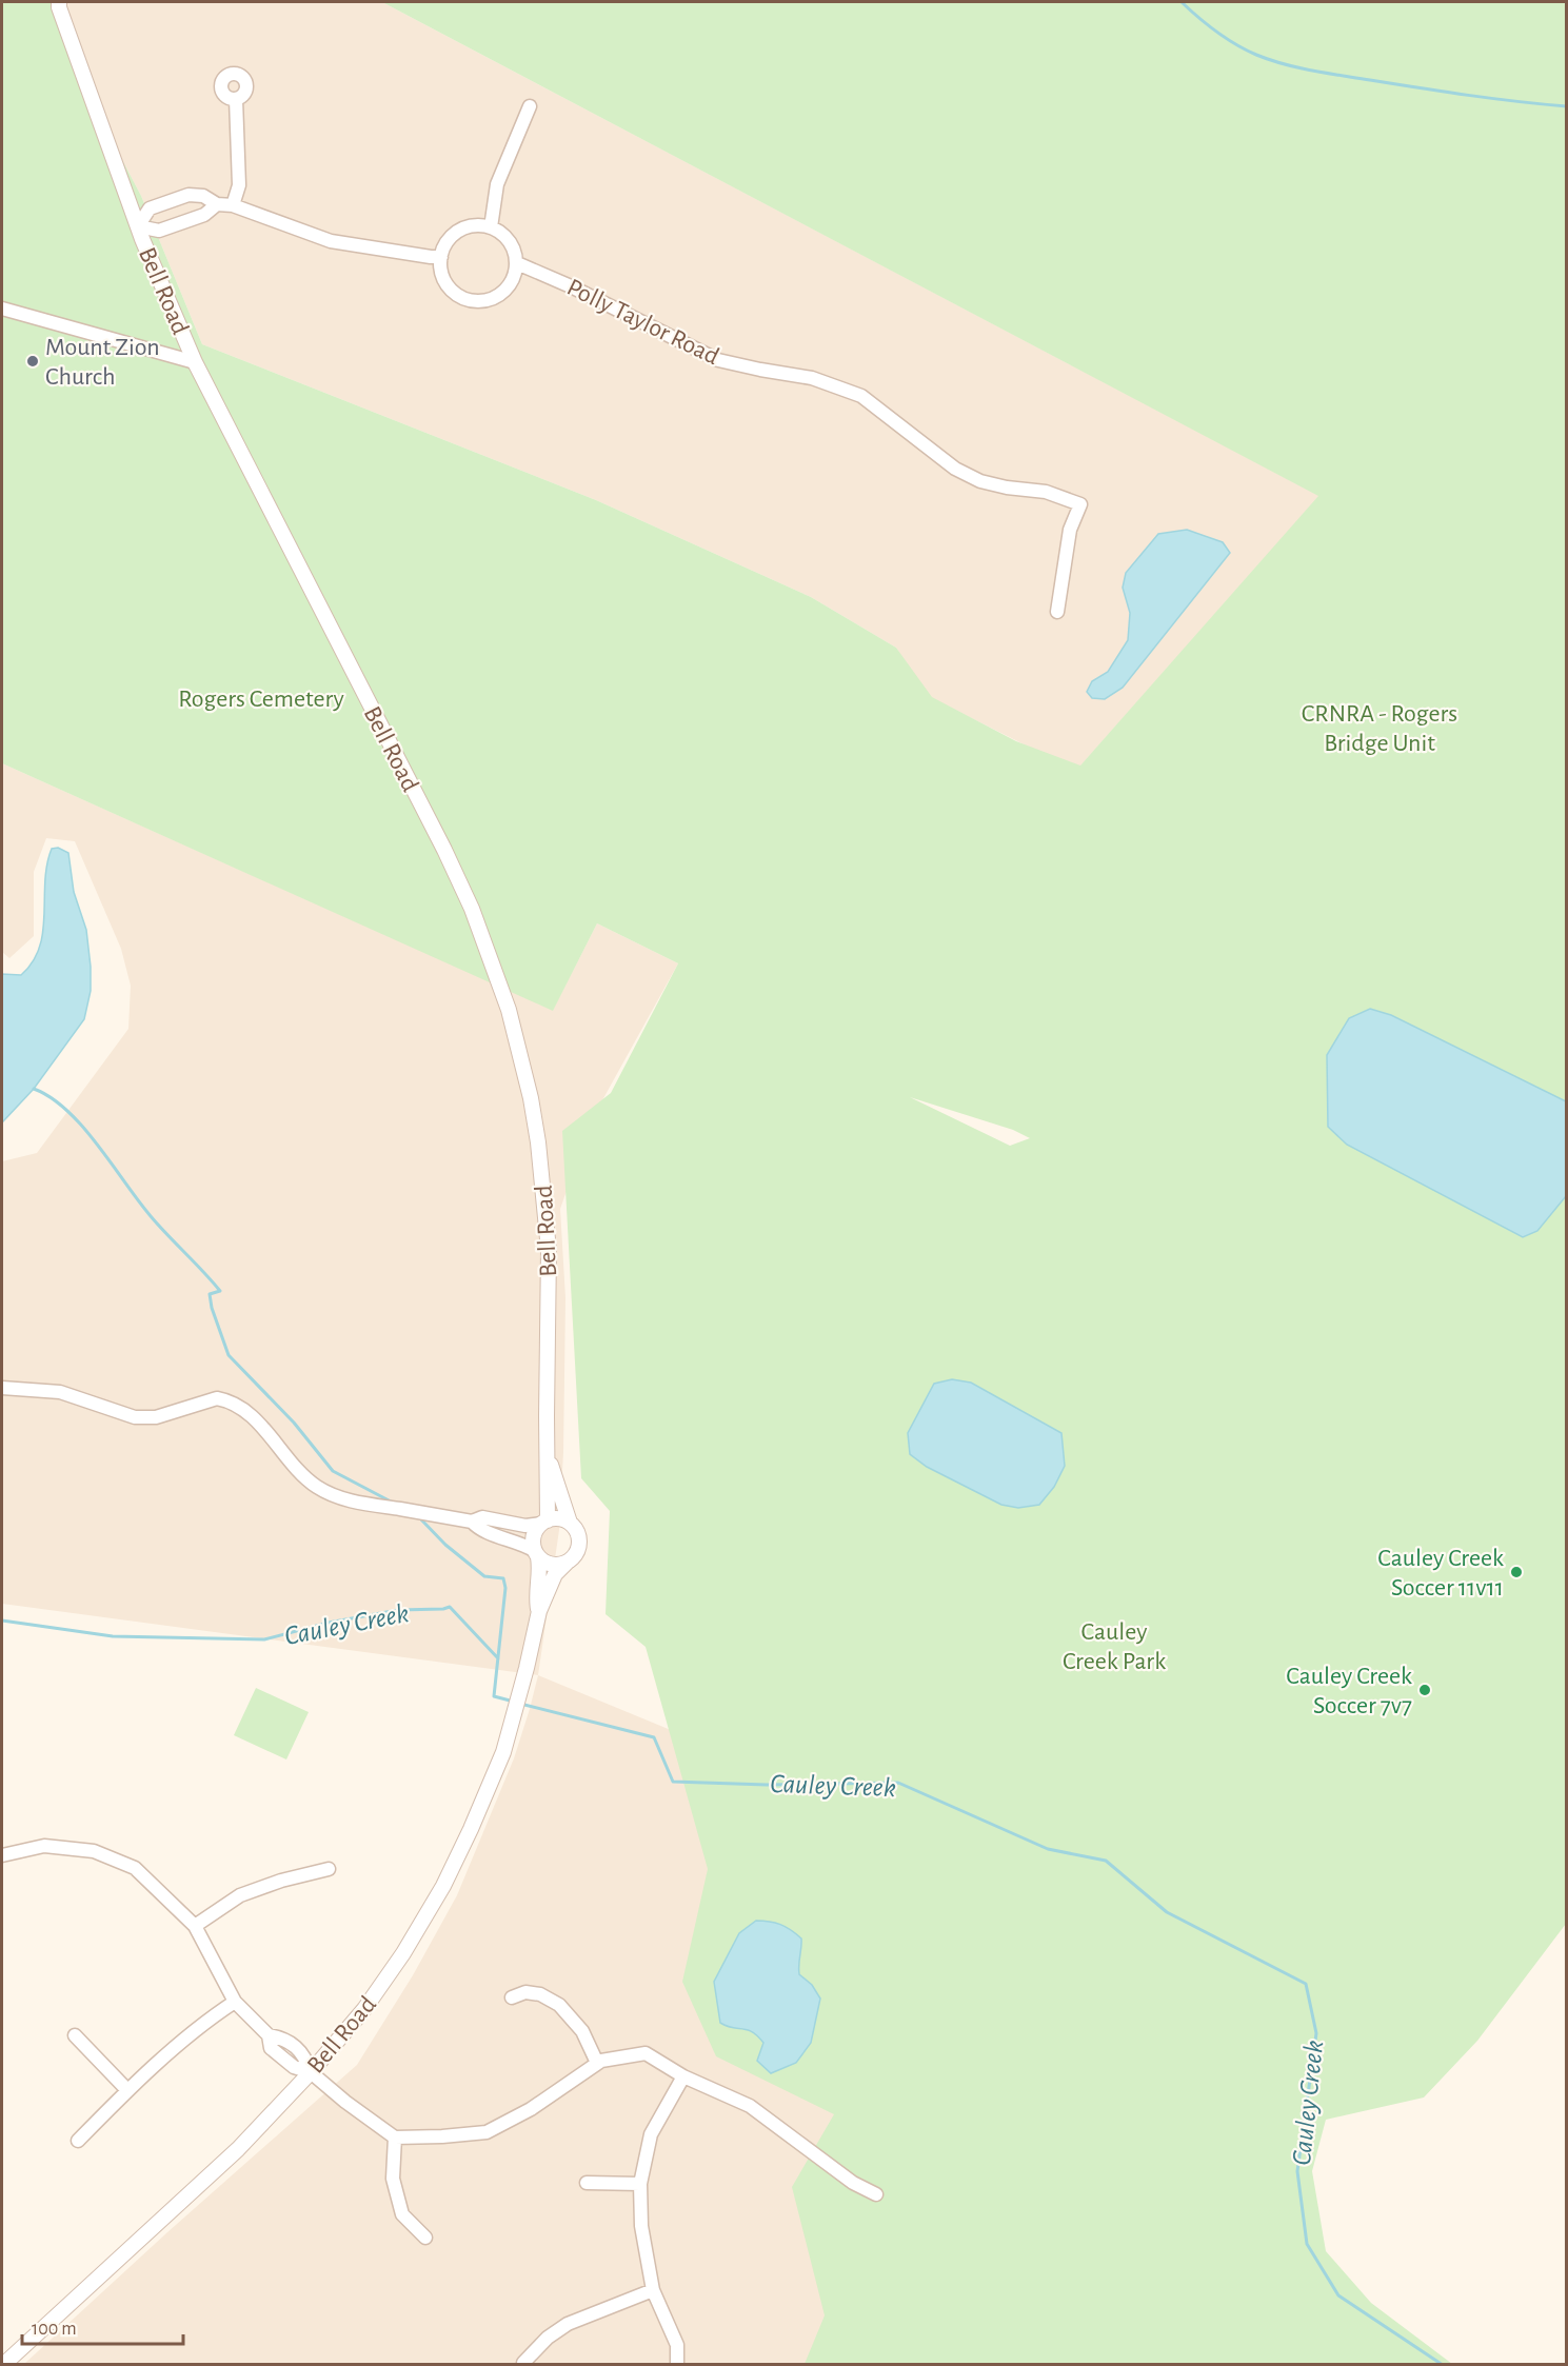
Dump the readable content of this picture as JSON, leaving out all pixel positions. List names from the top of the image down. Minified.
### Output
{"streets":{"street":["Bell Road","Polly Taylor Road"]},"water":["Cauley Creek"],"parks":["Rogers Cemetery","CRNRA - Rogers Bridge Unit","Cauley Creek Park"],"places":["Mount Zion Church","Cauley Creek Soccer 11v11","Cauley Creek Soccer 7v7"],"scale_bar":"100 m"}
